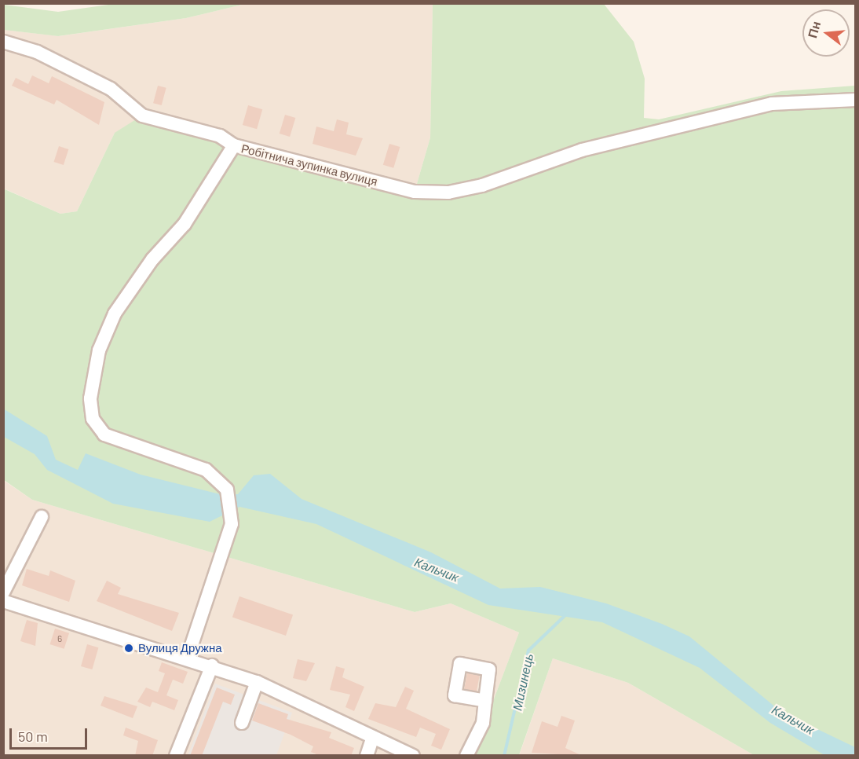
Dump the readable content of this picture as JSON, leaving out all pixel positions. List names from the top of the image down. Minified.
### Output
{"streets":{"street":["Робітнича зупинка вулиця"]},"water":["Кальчик","Мизинець"],"places":["Вулиця Дружна"],"house_numbers":["6"],"scale_bar":"50 m","north":"left"}
